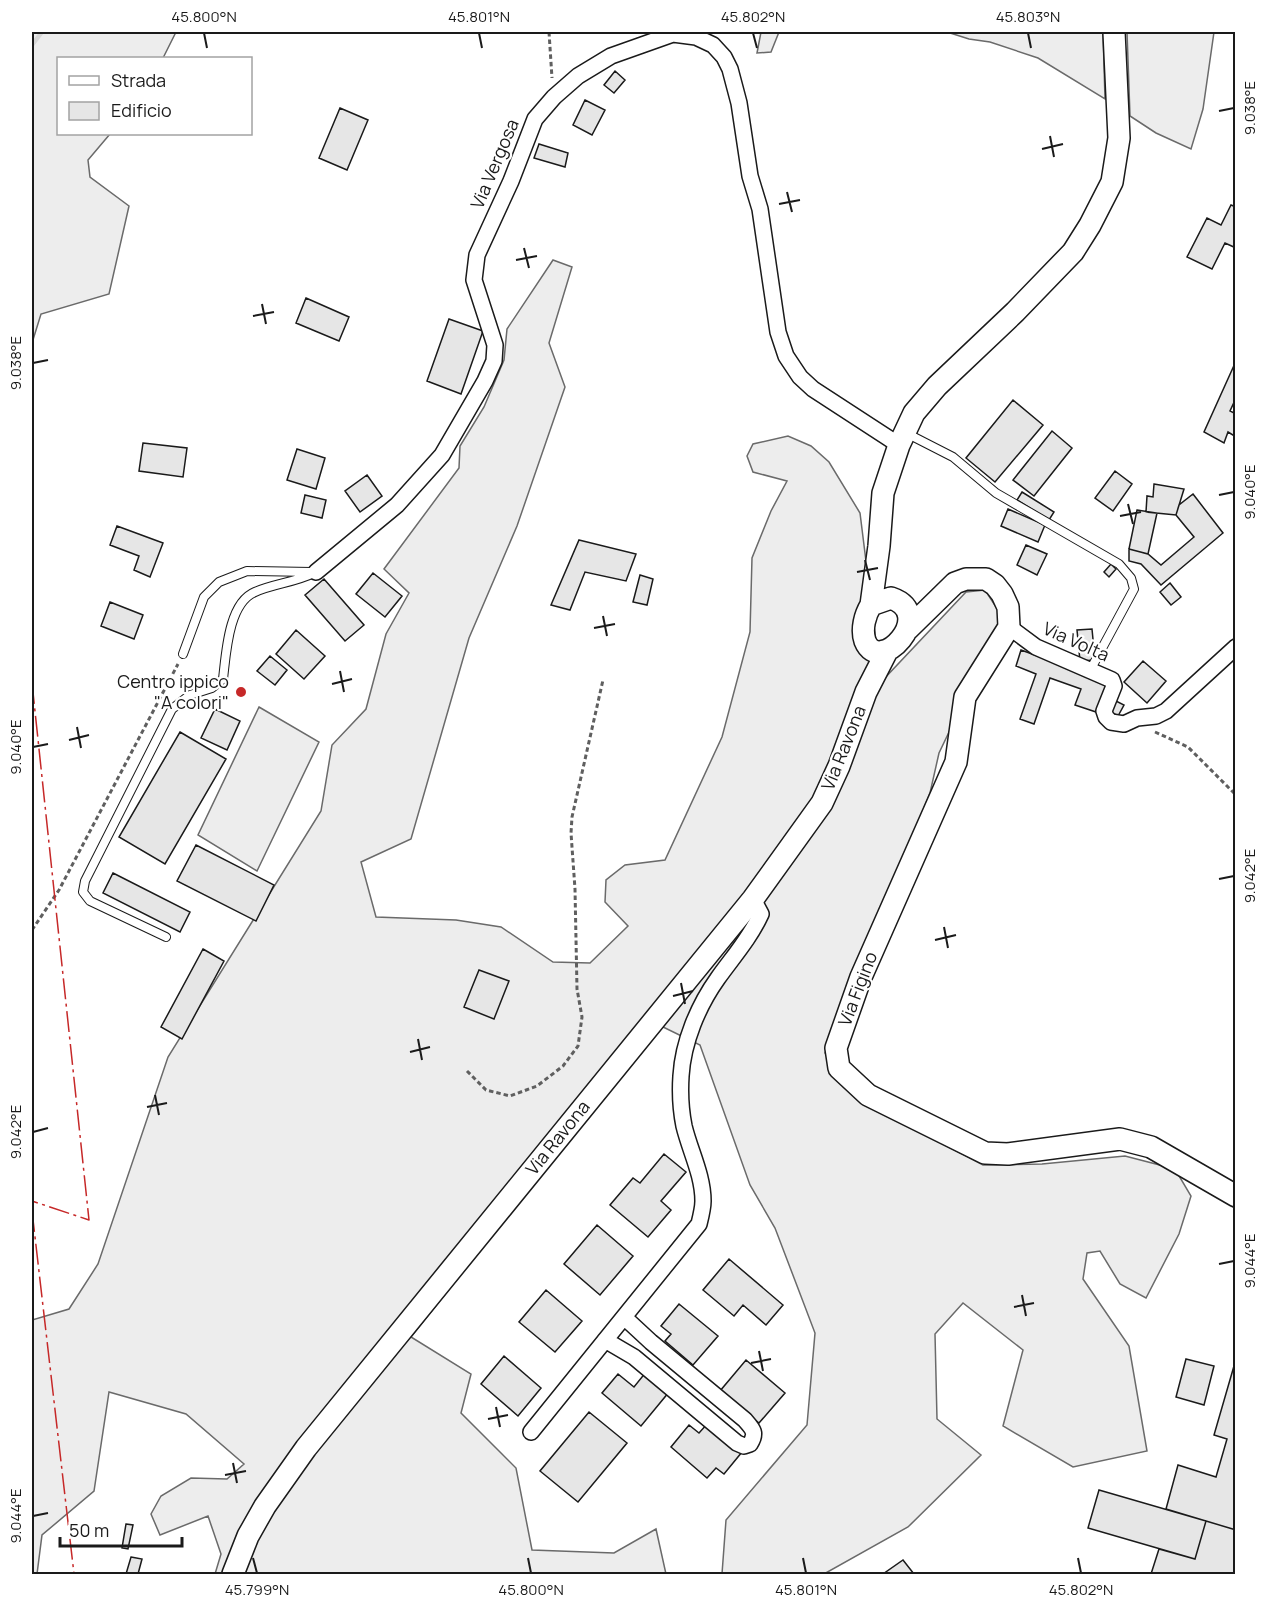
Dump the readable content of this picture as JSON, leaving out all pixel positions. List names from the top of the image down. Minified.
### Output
{"streets":{"street":["Via Vergosa","Via Volta","Via Ravona","Via Figino"]},"crossings":[["Via Volta","Via Figino"]],"places":["Centro ippico \"A colori\""],"legend":["Strada","Edificio"],"scale_bar":"50 m","coordinates":["45.800°N","45.801°N","45.802°N","45.803°N","9.038°E","9.040°E","9.042°E","9.044°E","45.799°N"]}
